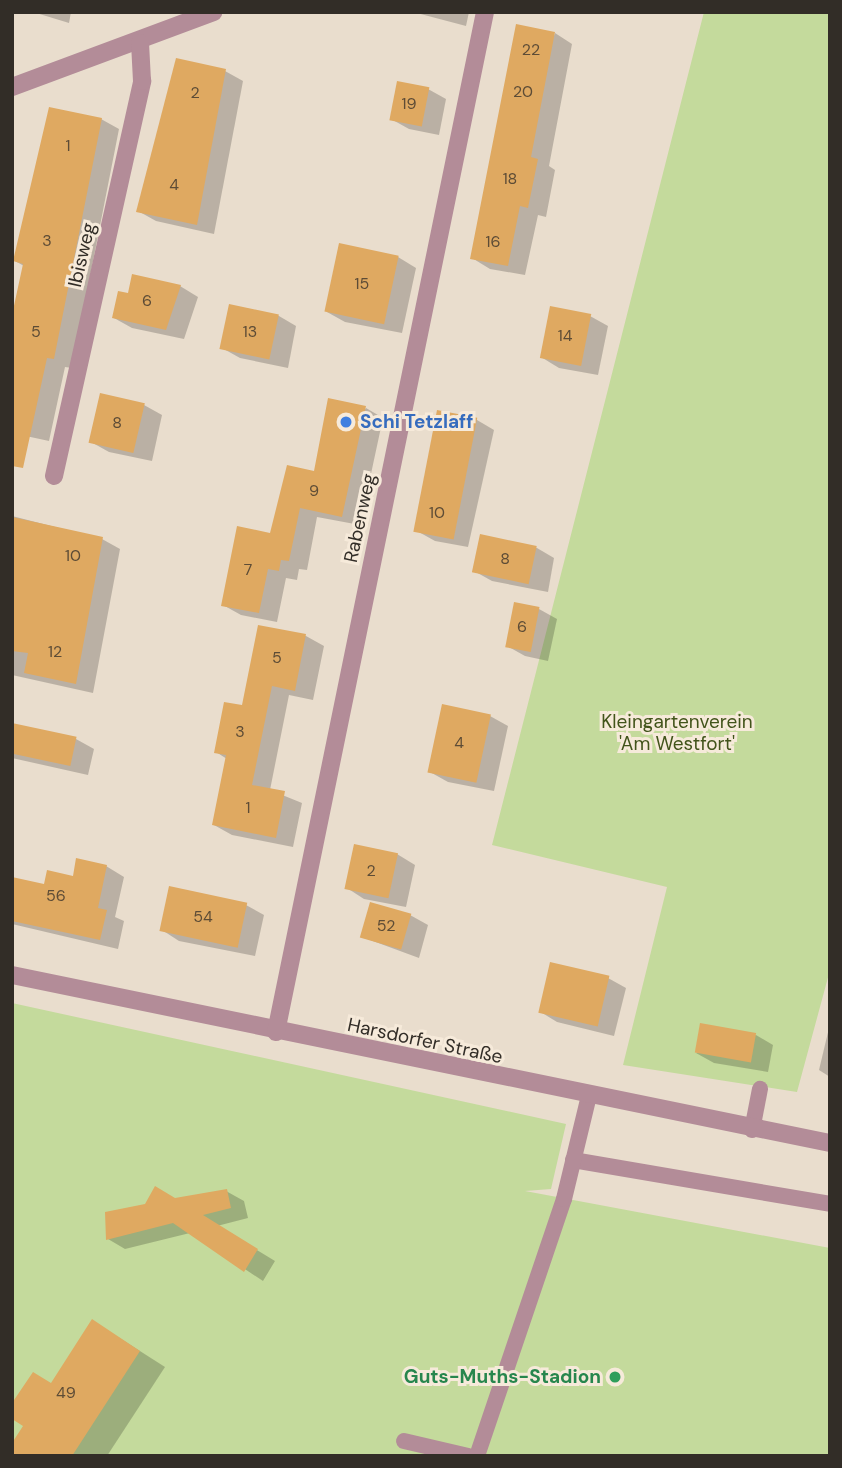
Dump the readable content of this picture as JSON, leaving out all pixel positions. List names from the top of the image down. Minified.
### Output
{"streets":{"street":["Ibisweg","Rabenweg","Harsdorfer Straße"]},"crossings":[["Rabenweg","Harsdorfer Straße"]],"parks":["Kleingartenverein 'Am Westfort'"],"places":["Schi Tetzlaff","Guts-Muths-Stadion"],"house_numbers":["22","20","2","19","1","18","4","3","16","15","6","5","13","14","8","9","10","10","8","7","6","12","5","3","4","1","2","56","54","52","49"]}
